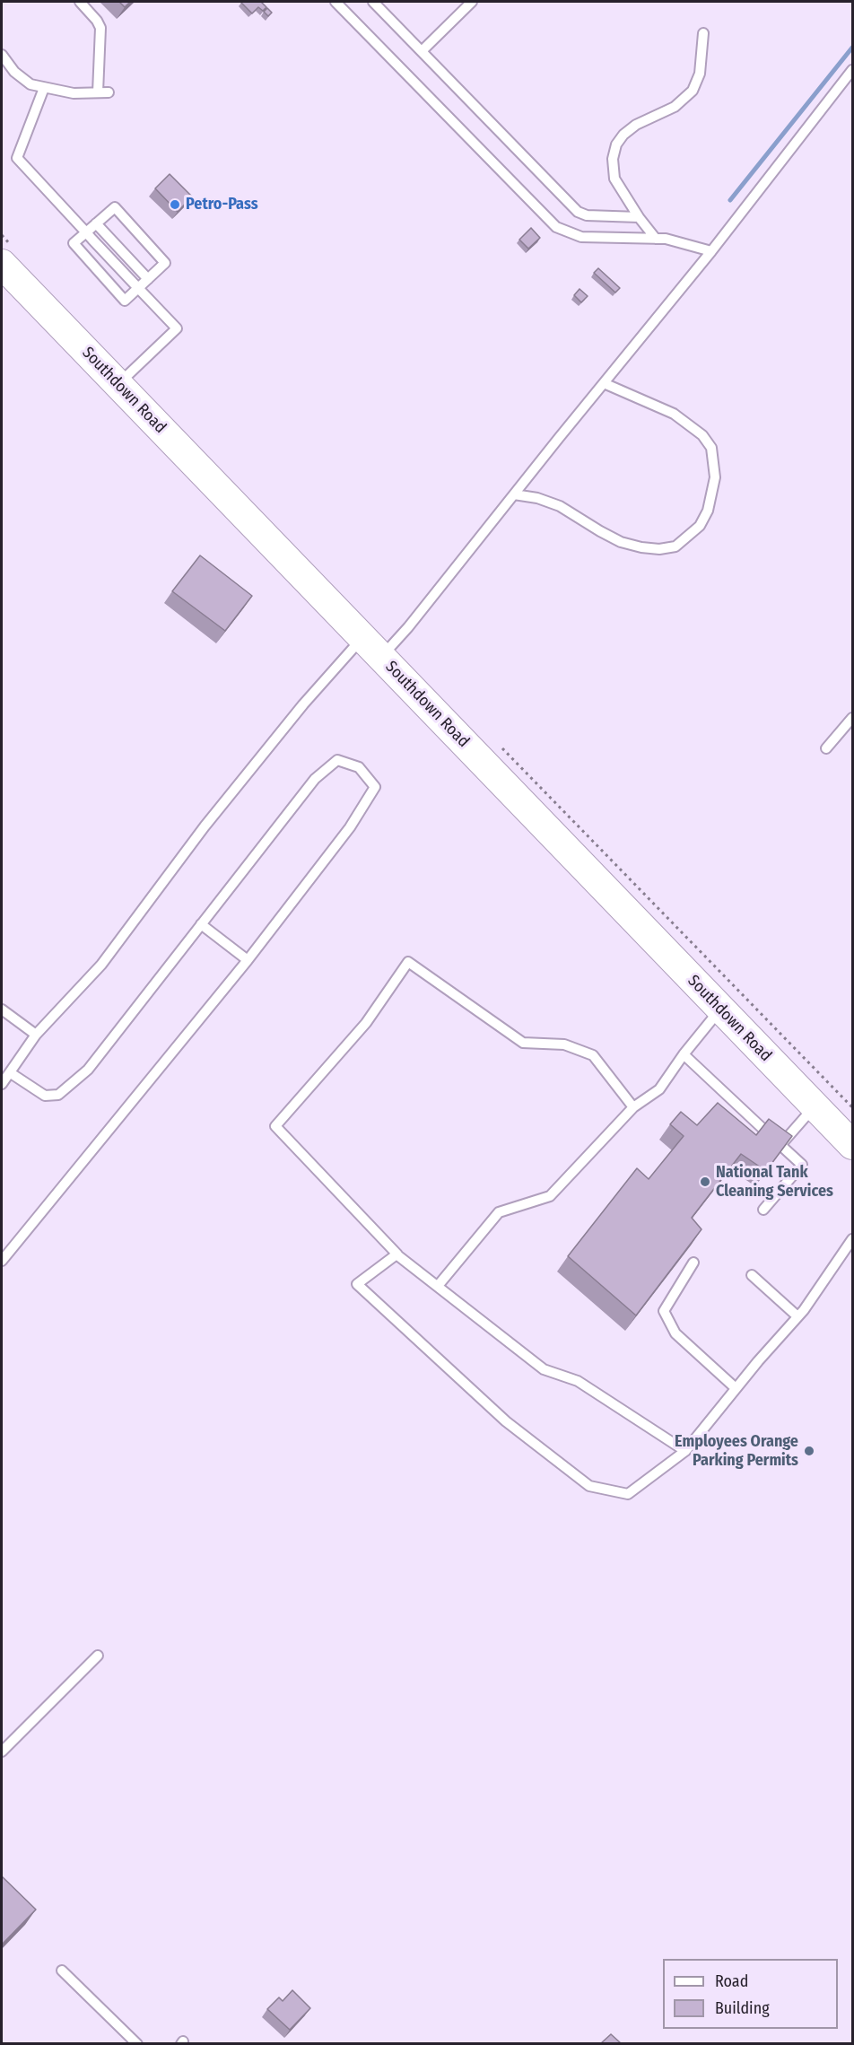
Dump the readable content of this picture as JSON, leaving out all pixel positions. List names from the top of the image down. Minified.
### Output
{"streets":{"main road":["Southdown Road"]},"places":["Petro-Pass","National Tank Cleaning Services","Employees Orange Parking Permits"],"legend":["Road","Building"]}
